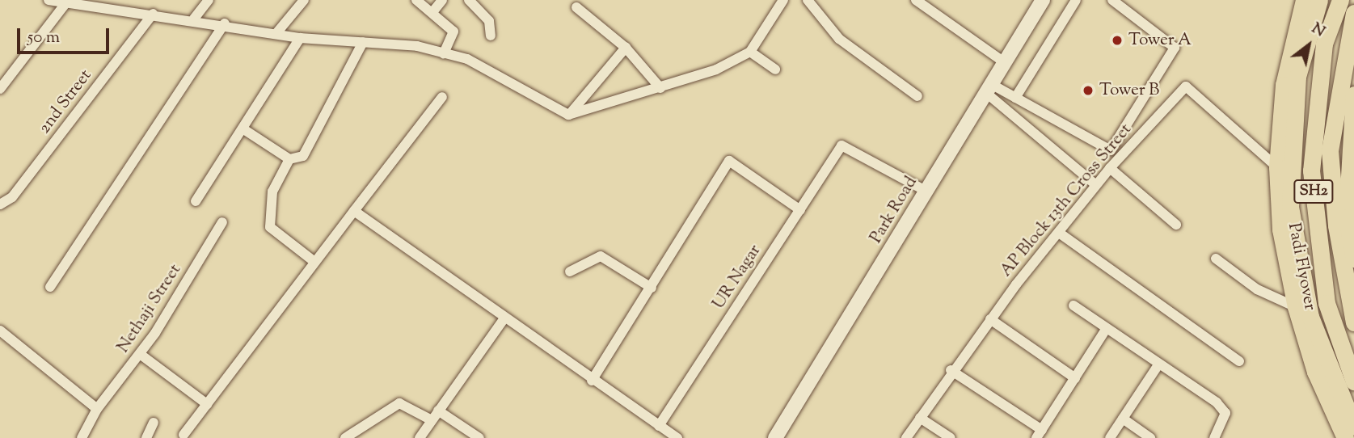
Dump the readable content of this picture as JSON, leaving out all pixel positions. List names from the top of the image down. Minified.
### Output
{"streets":{"main road":["SH2","Padi Flyover"],"street":["2nd Street","AP Block 13th Cross Street","Park Road","UR Nagar","Nethaji Street"]},"crossings":[["Park Road","UR Nagar"]],"places":["Tower A","Tower B"],"scale_bar":"50 m","north":"top right"}
